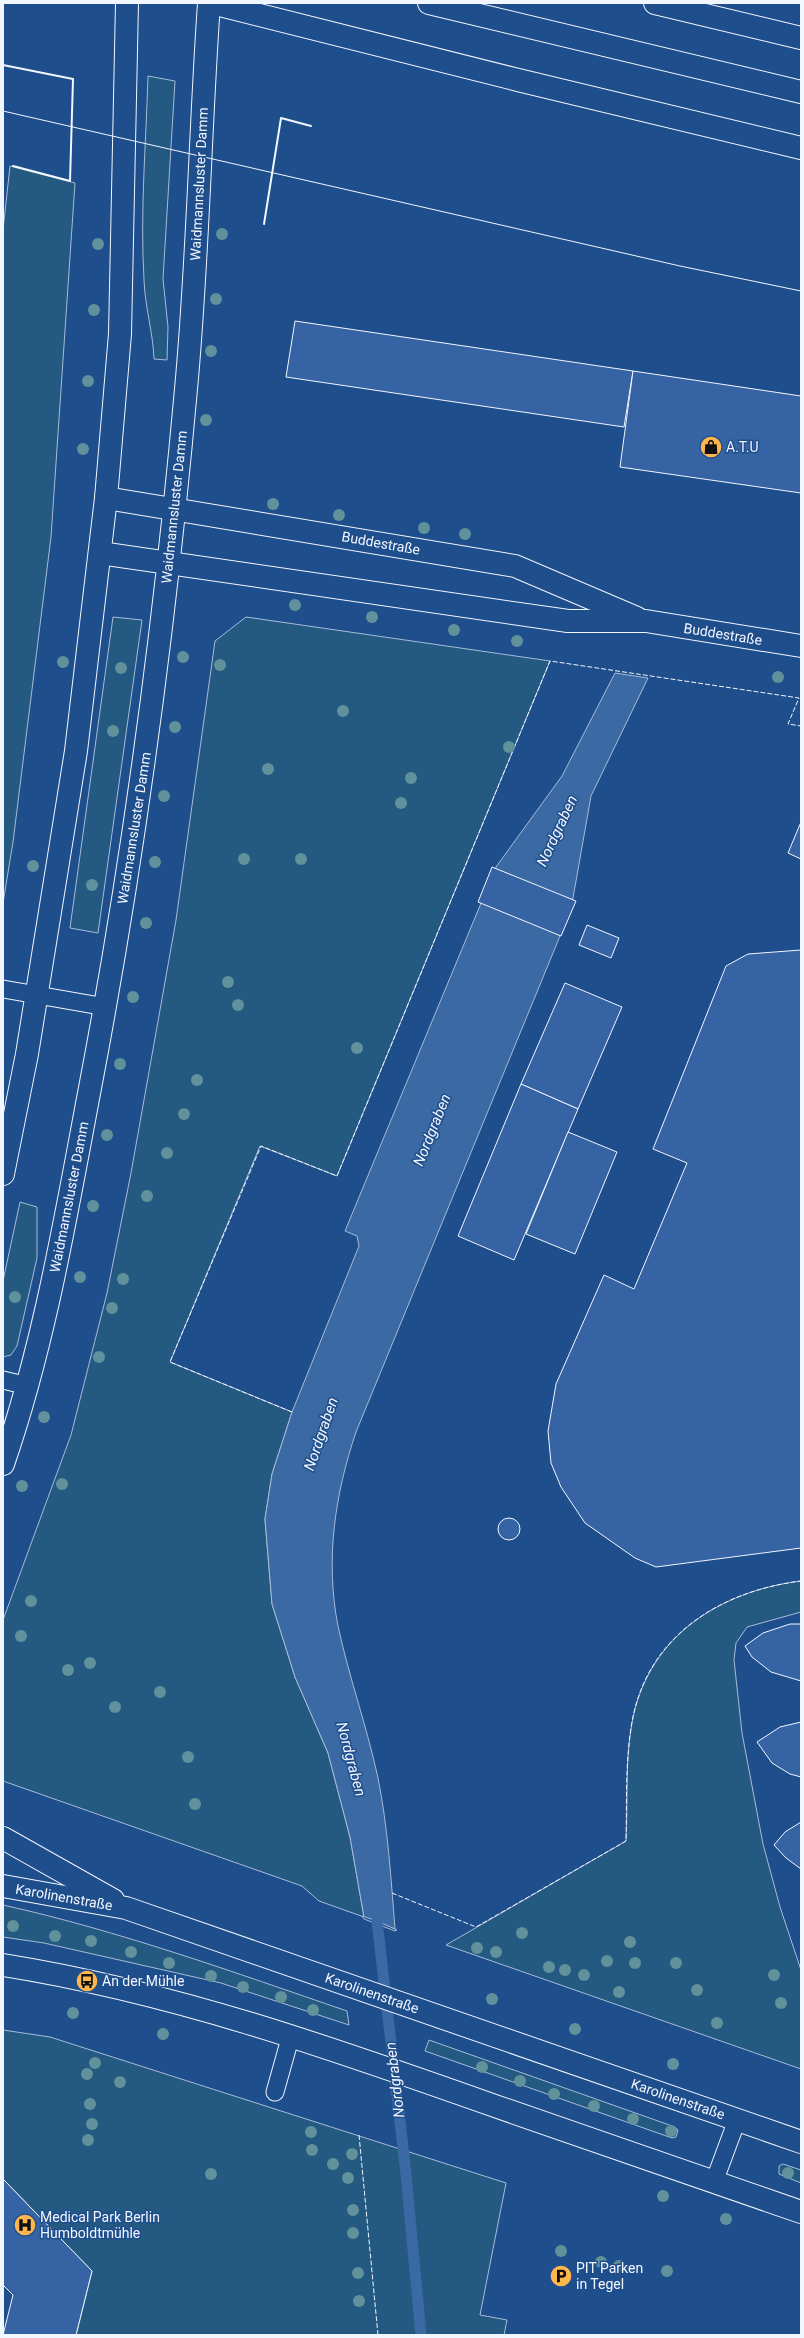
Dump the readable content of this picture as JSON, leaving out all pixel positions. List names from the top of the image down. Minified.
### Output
{"streets":{"main road":["Waidmannsluster Damm","Buddestraße","Karolinenstraße"]},"crossings":[["Waidmannsluster Damm","Buddestraße"]],"water":["Nordgraben"],"places":{"shop":["A.T.U"],"bus stop":["An der Mühle"],"hospital":["Medical Park Berlin Humboldtmühle"],"parking":["PIT Parken in Tegel"]}}
